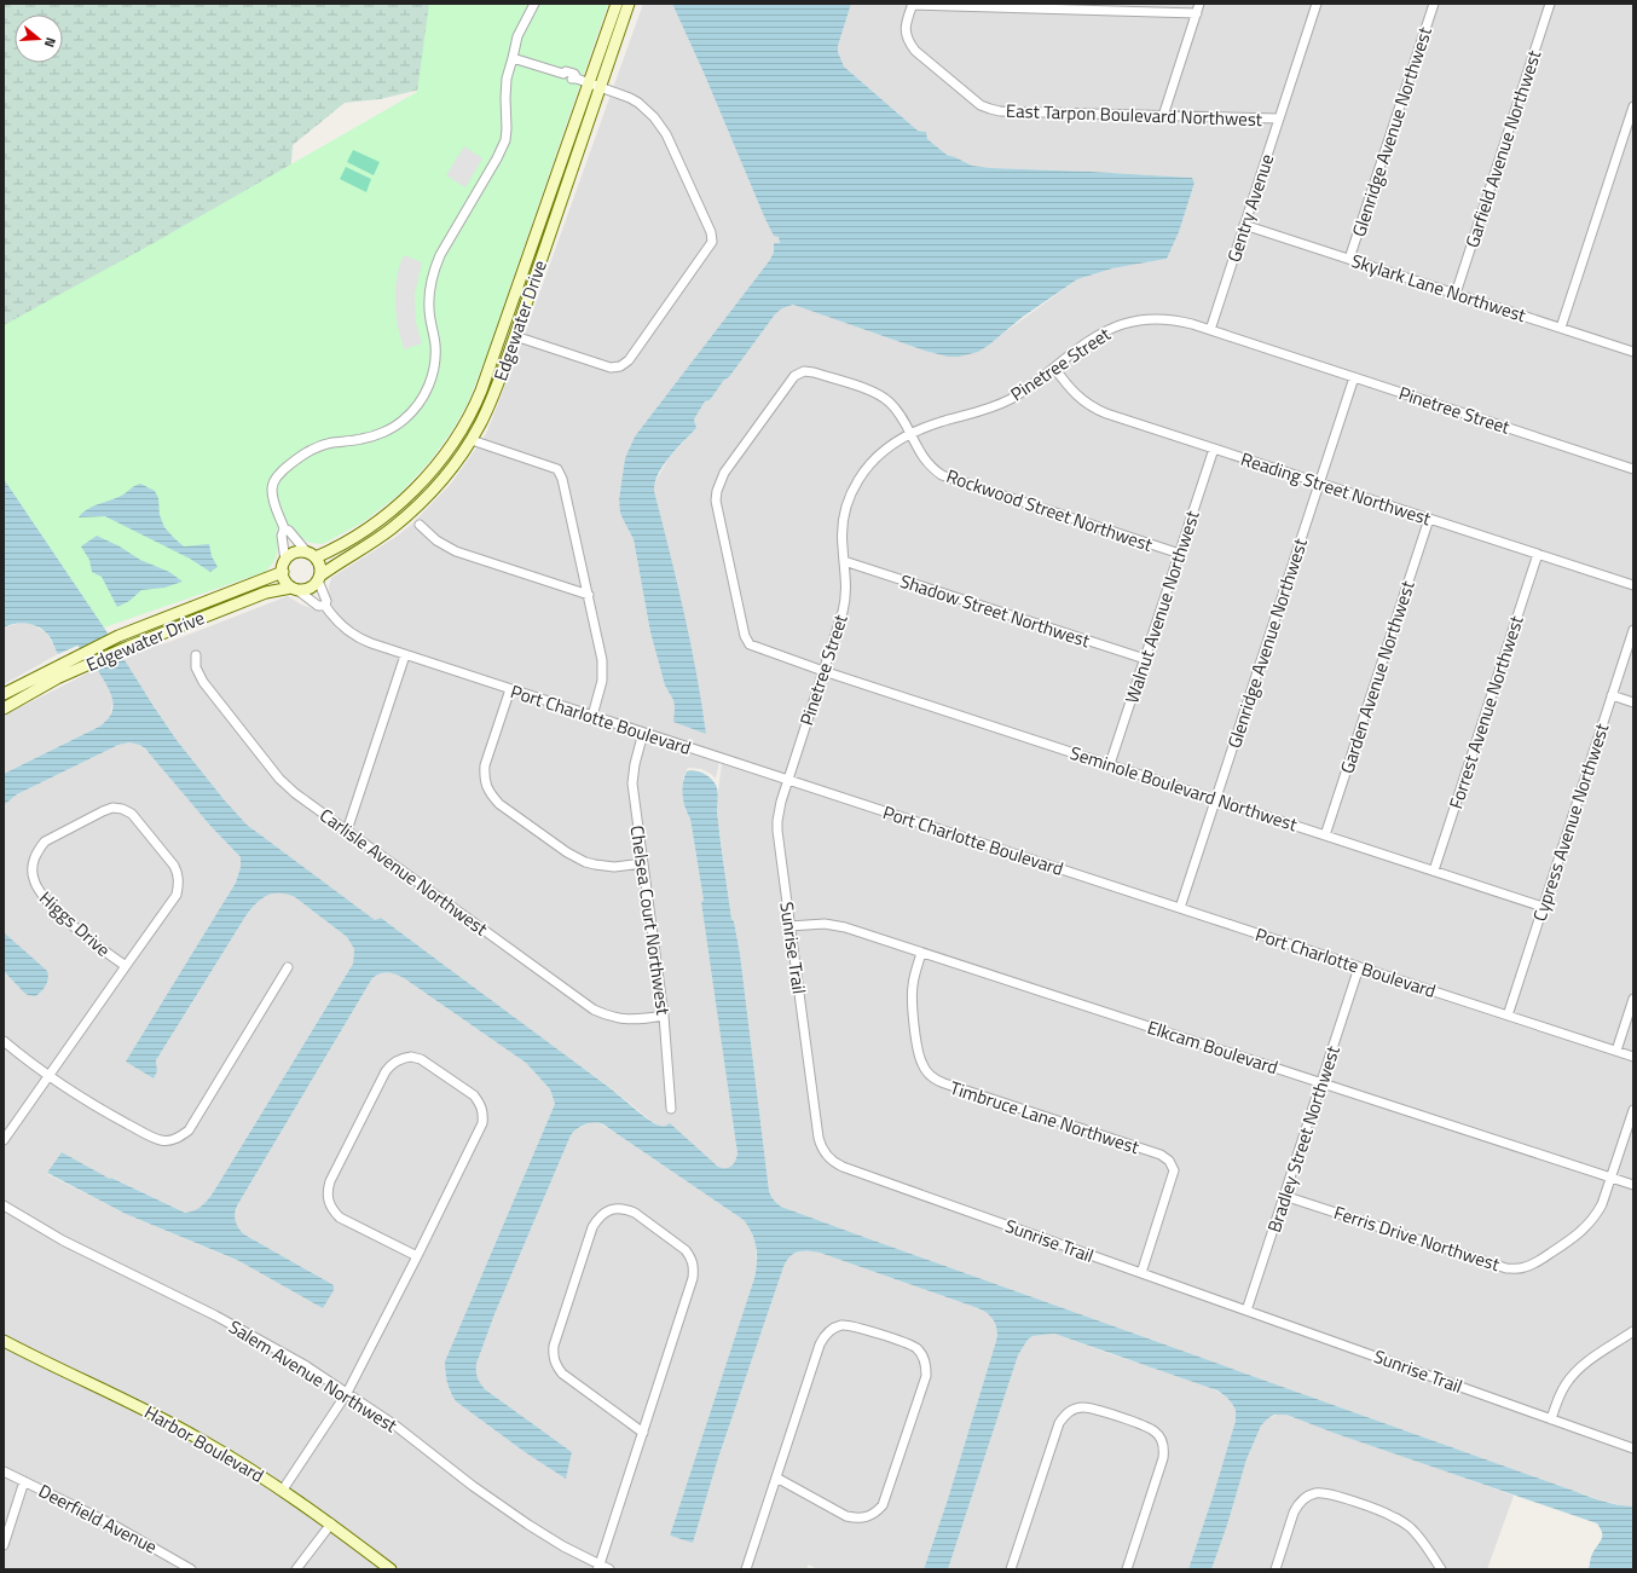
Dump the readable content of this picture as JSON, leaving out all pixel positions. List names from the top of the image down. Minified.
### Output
{"streets":{"street":["East Tarpon Boulevard Northwest","Glenridge Avenue Northwest","Garfield Avenue Northwest","Gentry Avenue","Skylark Lane Northwest","Edgewater Drive","Pinetree Street","Reading Street Northwest","Rockwood Street Northwest","Walnut Avenue Northwest","Shadow Street Northwest","Garden Avenue Northwest","Forrest Avenue Northwest","Port Charlotte Boulevard","Seminole Boulevard Northwest","Cypress Avenue Northwest","Carlisle Avenue Northwest","Chelsea Court Northwest","Higgs Drive","Sunrise Trail","Elkcam Boulevard","Timbruce Lane Northwest","Bradley Street Northwest","Ferris Drive Northwest","Salem Avenue Northwest","Harbor Boulevard","Deerfield Avenue"]},"crossings":[["East Tarpon Boulevard Northwest","Gentry Avenue"],["Glenridge Avenue Northwest","Skylark Lane Northwest"],["Glenridge Avenue Northwest","Pinetree Street"],["Glenridge Avenue Northwest","Reading Street Northwest"],["Glenridge Avenue Northwest","Port Charlotte Boulevard"],["Glenridge Avenue Northwest","Seminole Boulevard Northwest"],["Garfield Avenue Northwest","Skylark Lane Northwest"],["Gentry Avenue","Skylark Lane Northwest"],["Gentry Avenue","Pinetree Street"],["Edgewater Drive","Port Charlotte Boulevard"],["Pinetree Street","Reading Street Northwest"],["Pinetree Street","Rockwood Street Northwest"],["Pinetree Street","Shadow Street Northwest"],["Pinetree Street","Port Charlotte Boulevard"],["Pinetree Street","Seminole Boulevard Northwest"],["Pinetree Street","Sunrise Trail"],["Reading Street Northwest","Walnut Avenue Northwest"],["Reading Street Northwest","Garden Avenue Northwest"],["Reading Street Northwest","Forrest Avenue Northwest"],["Rockwood Street Northwest","Walnut Avenue Northwest"],["Rockwood Street Northwest","Seminole Boulevard Northwest"],["Walnut Avenue Northwest","Shadow Street Northwest"],["Walnut Avenue Northwest","Seminole Boulevard Northwest"],["Garden Avenue Northwest","Seminole Boulevard Northwest"],["Forrest Avenue Northwest","Seminole Boulevard Northwest"],["Port Charlotte Boulevard","Cypress Avenue Northwest"],["Port Charlotte Boulevard","Chelsea Court Northwest"],["Port Charlotte Boulevard","Sunrise Trail"],["Port Charlotte Boulevard","Bradley Street Northwest"],["Seminole Boulevard Northwest","Cypress Avenue Northwest"],["Carlisle Avenue Northwest","Chelsea Court Northwest"],["Sunrise Trail","Elkcam Boulevard"],["Sunrise Trail","Timbruce Lane Northwest"],["Sunrise Trail","Bradley Street Northwest"],["Elkcam Boulevard","Timbruce Lane Northwest"],["Elkcam Boulevard","Bradley Street Northwest"],["Elkcam Boulevard","Ferris Drive Northwest"],["Bradley Street Northwest","Ferris Drive Northwest"]],"north":"right"}
